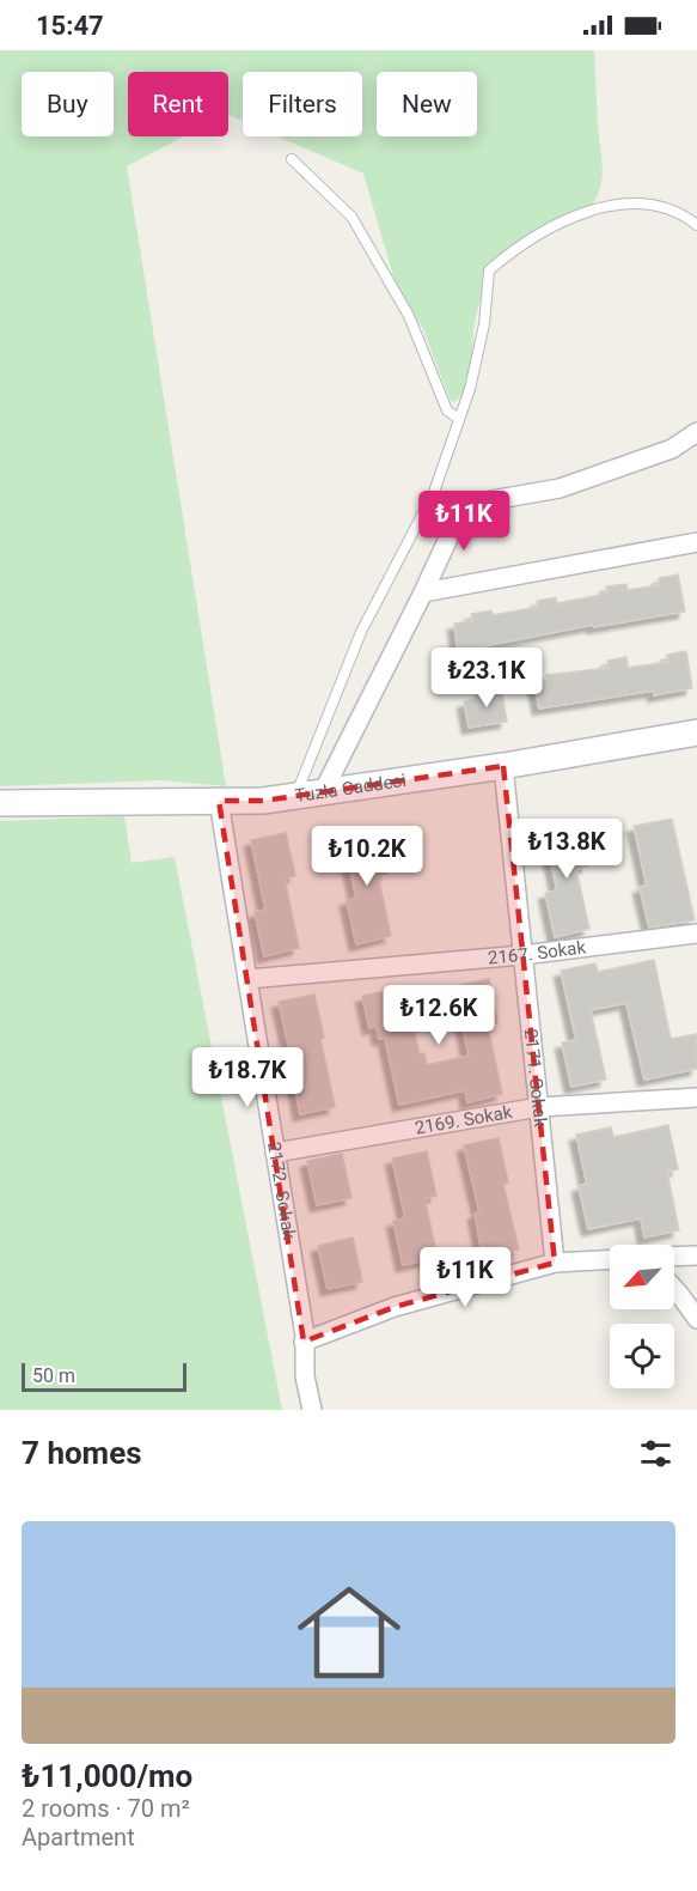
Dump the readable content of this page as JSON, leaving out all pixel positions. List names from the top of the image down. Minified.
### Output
{"streets":{"main road":["Tuzla Caddesi"],"street":["2167. Sokak","2171. Sokak","2169. Sokak","2172. Sokak"]},"crossings":[["Tuzla Caddesi","2171. Sokak"],["Tuzla Caddesi","2172. Sokak"],["2167. Sokak","2171. Sokak"],["2167. Sokak","2172. Sokak"],["2171. Sokak","2169. Sokak"],["2169. Sokak","2172. Sokak"]],"scale_bar":"50 m","north":"bottom left","page":{"status":"15:47","chip":["Buy","Rent","Filters","New"],"price":["₺11K","₺23.1K","₺13.8K","₺10.2K","₺12.6K","₺18.7K","₺11K"],"scale":"50 m","heading":"7 homes","list":[{"name":"₺11,000/mo","note":"2 rooms · 70 m² · Apartment"}]}}
